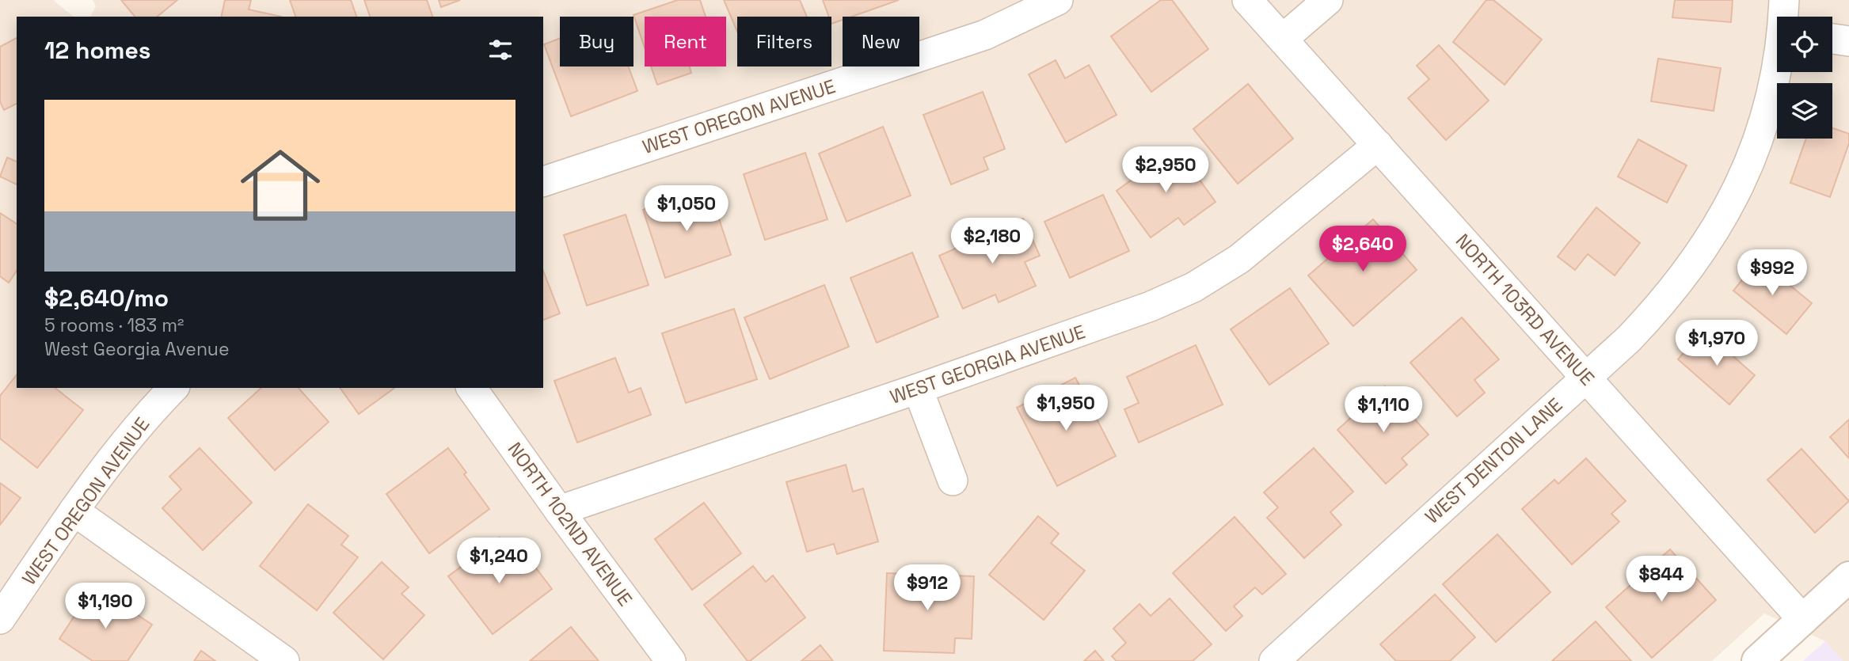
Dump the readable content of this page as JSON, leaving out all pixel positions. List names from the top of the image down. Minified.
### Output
{"streets":{"street":["WEST OREGON AVENUE","NORTH 103RD AVENUE","WEST GEORGIA AVENUE","WEST DENTON LANE","NORTH 102ND AVENUE"]},"crossings":[["NORTH 103RD AVENUE","WEST GEORGIA AVENUE"],["NORTH 103RD AVENUE","WEST DENTON LANE"],["WEST GEORGIA AVENUE","NORTH 102ND AVENUE"]],"page":{"chip":["Buy","Rent","Filters","New"],"heading":"12 homes","list":[{"name":"$2,640/mo","note":"5 rooms · 183 m² · West Georgia Avenue"}],"price":["$2,950","$1,050","$2,180","$2,640","$992","$1,970","$1,950","$1,110","$1,240","$844","$912","$1,190"]}}
